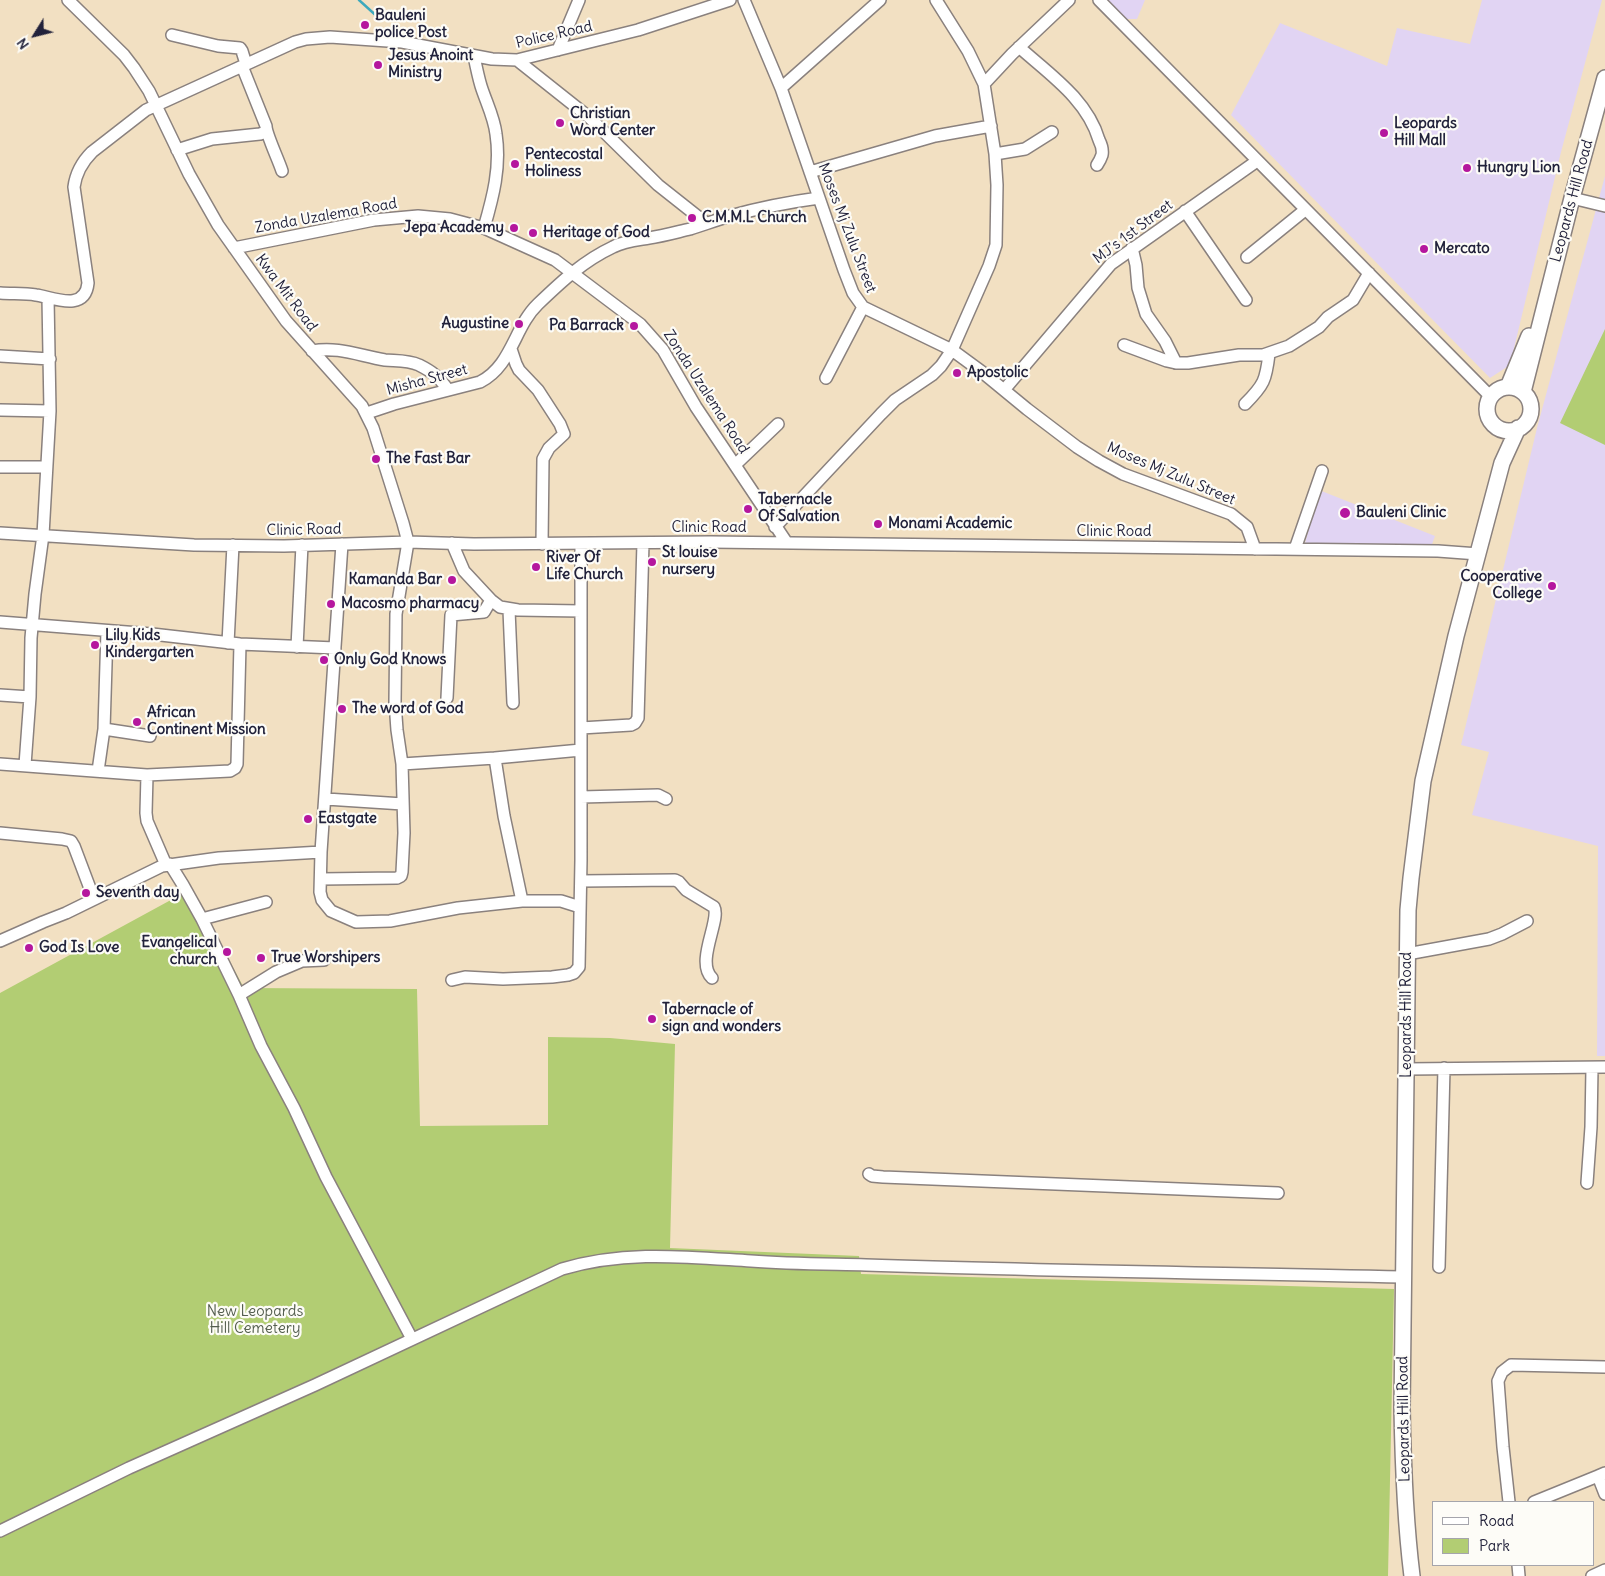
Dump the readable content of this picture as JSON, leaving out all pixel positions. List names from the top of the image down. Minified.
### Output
{"streets":{"main road":["Leopards Hill Road"],"street":["Police Road","Zonda Uzalema Road","Moses Mj Zulu Street","MJ’s 1st Street","Kwa Mit Road","Misha Street","Clinic Road"]},"crossings":[["Police Road","Kwa Mit Road"],["Leopards Hill Road","Clinic Road"],["Zonda Uzalema Road","Kwa Mit Road"],["Zonda Uzalema Road","Misha Street"],["Zonda Uzalema Road","Clinic Road"],["Moses Mj Zulu Street","MJ’s 1st Street"],["Moses Mj Zulu Street","Misha Street"],["Moses Mj Zulu Street","Clinic Road"],["Kwa Mit Road","Misha Street"],["Kwa Mit Road","Clinic Road"]],"parks":["New Leopards Hill Cemetery"],"places":["Bauleni police Post","Jesus Anoint Ministry","Christian Word Center","Leopards Hill Mall","Pentecostal Holiness","Hungry Lion","C.M.M.L Church","Jepa Academy","Heritage of God","Mercato","Augustine","Pa Barrack","Apostolic","The Fast Bar","Tabernacle Of Salvation","Bauleni Clinic","Monami Academic","St louise nursery","River Of Life Church","Kamanda Bar","Cooperative College","Macosmo pharmacy","Lily Kids Kindergarten","Only God Knows","The word of God","African Continent Mission","Eastgate","Seventh day","God Is Love","Evangelical church","True Worshipers","Tabernacle of sign and wonders"],"legend":["Road","Park"],"north":"bottom left"}
